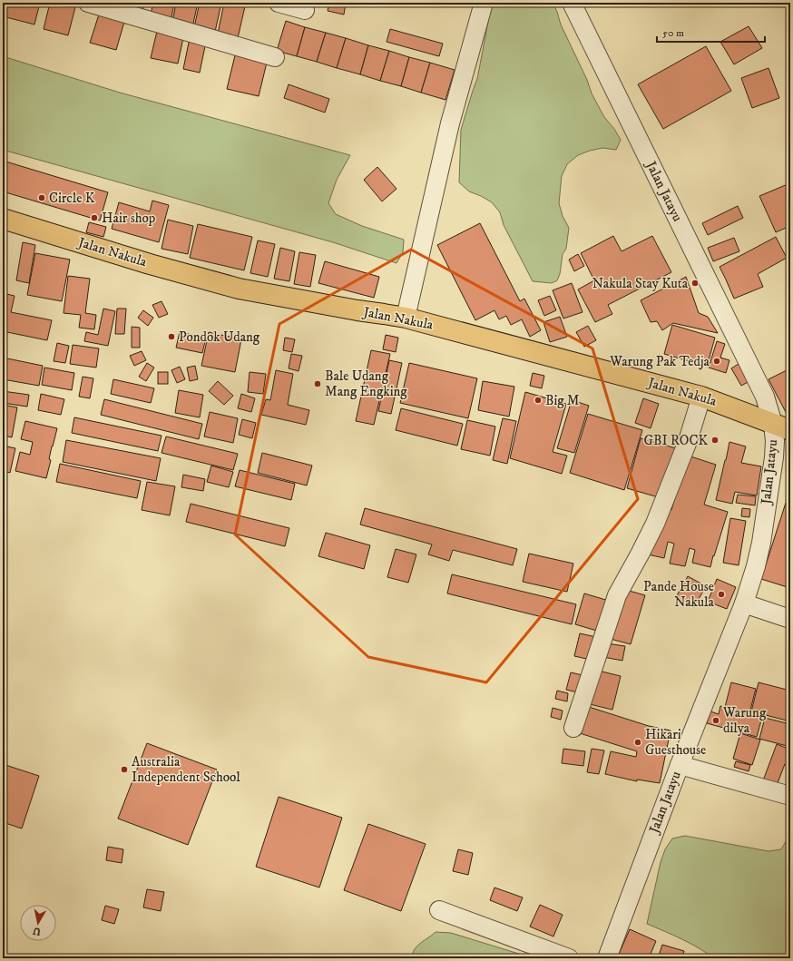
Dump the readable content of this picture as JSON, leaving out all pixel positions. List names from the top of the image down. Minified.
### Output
{"streets":{"main road":["Jalan Nakula"],"street":["Jalan Jatayu"]},"crossings":[["Jalan Jatayu","Jalan Nakula"]],"places":["Circle K","Hair shop","Nakula Stay Kuta","Pondok Udang","Warung Pak Tedja","Bale Udang Mang Engking","Big M","GBI ROCK","Pande House Nakula","Warung dilya","Hikari Guesthouse","Australia Independent School"],"scale_bar":"50 m","north":"bottom"}
